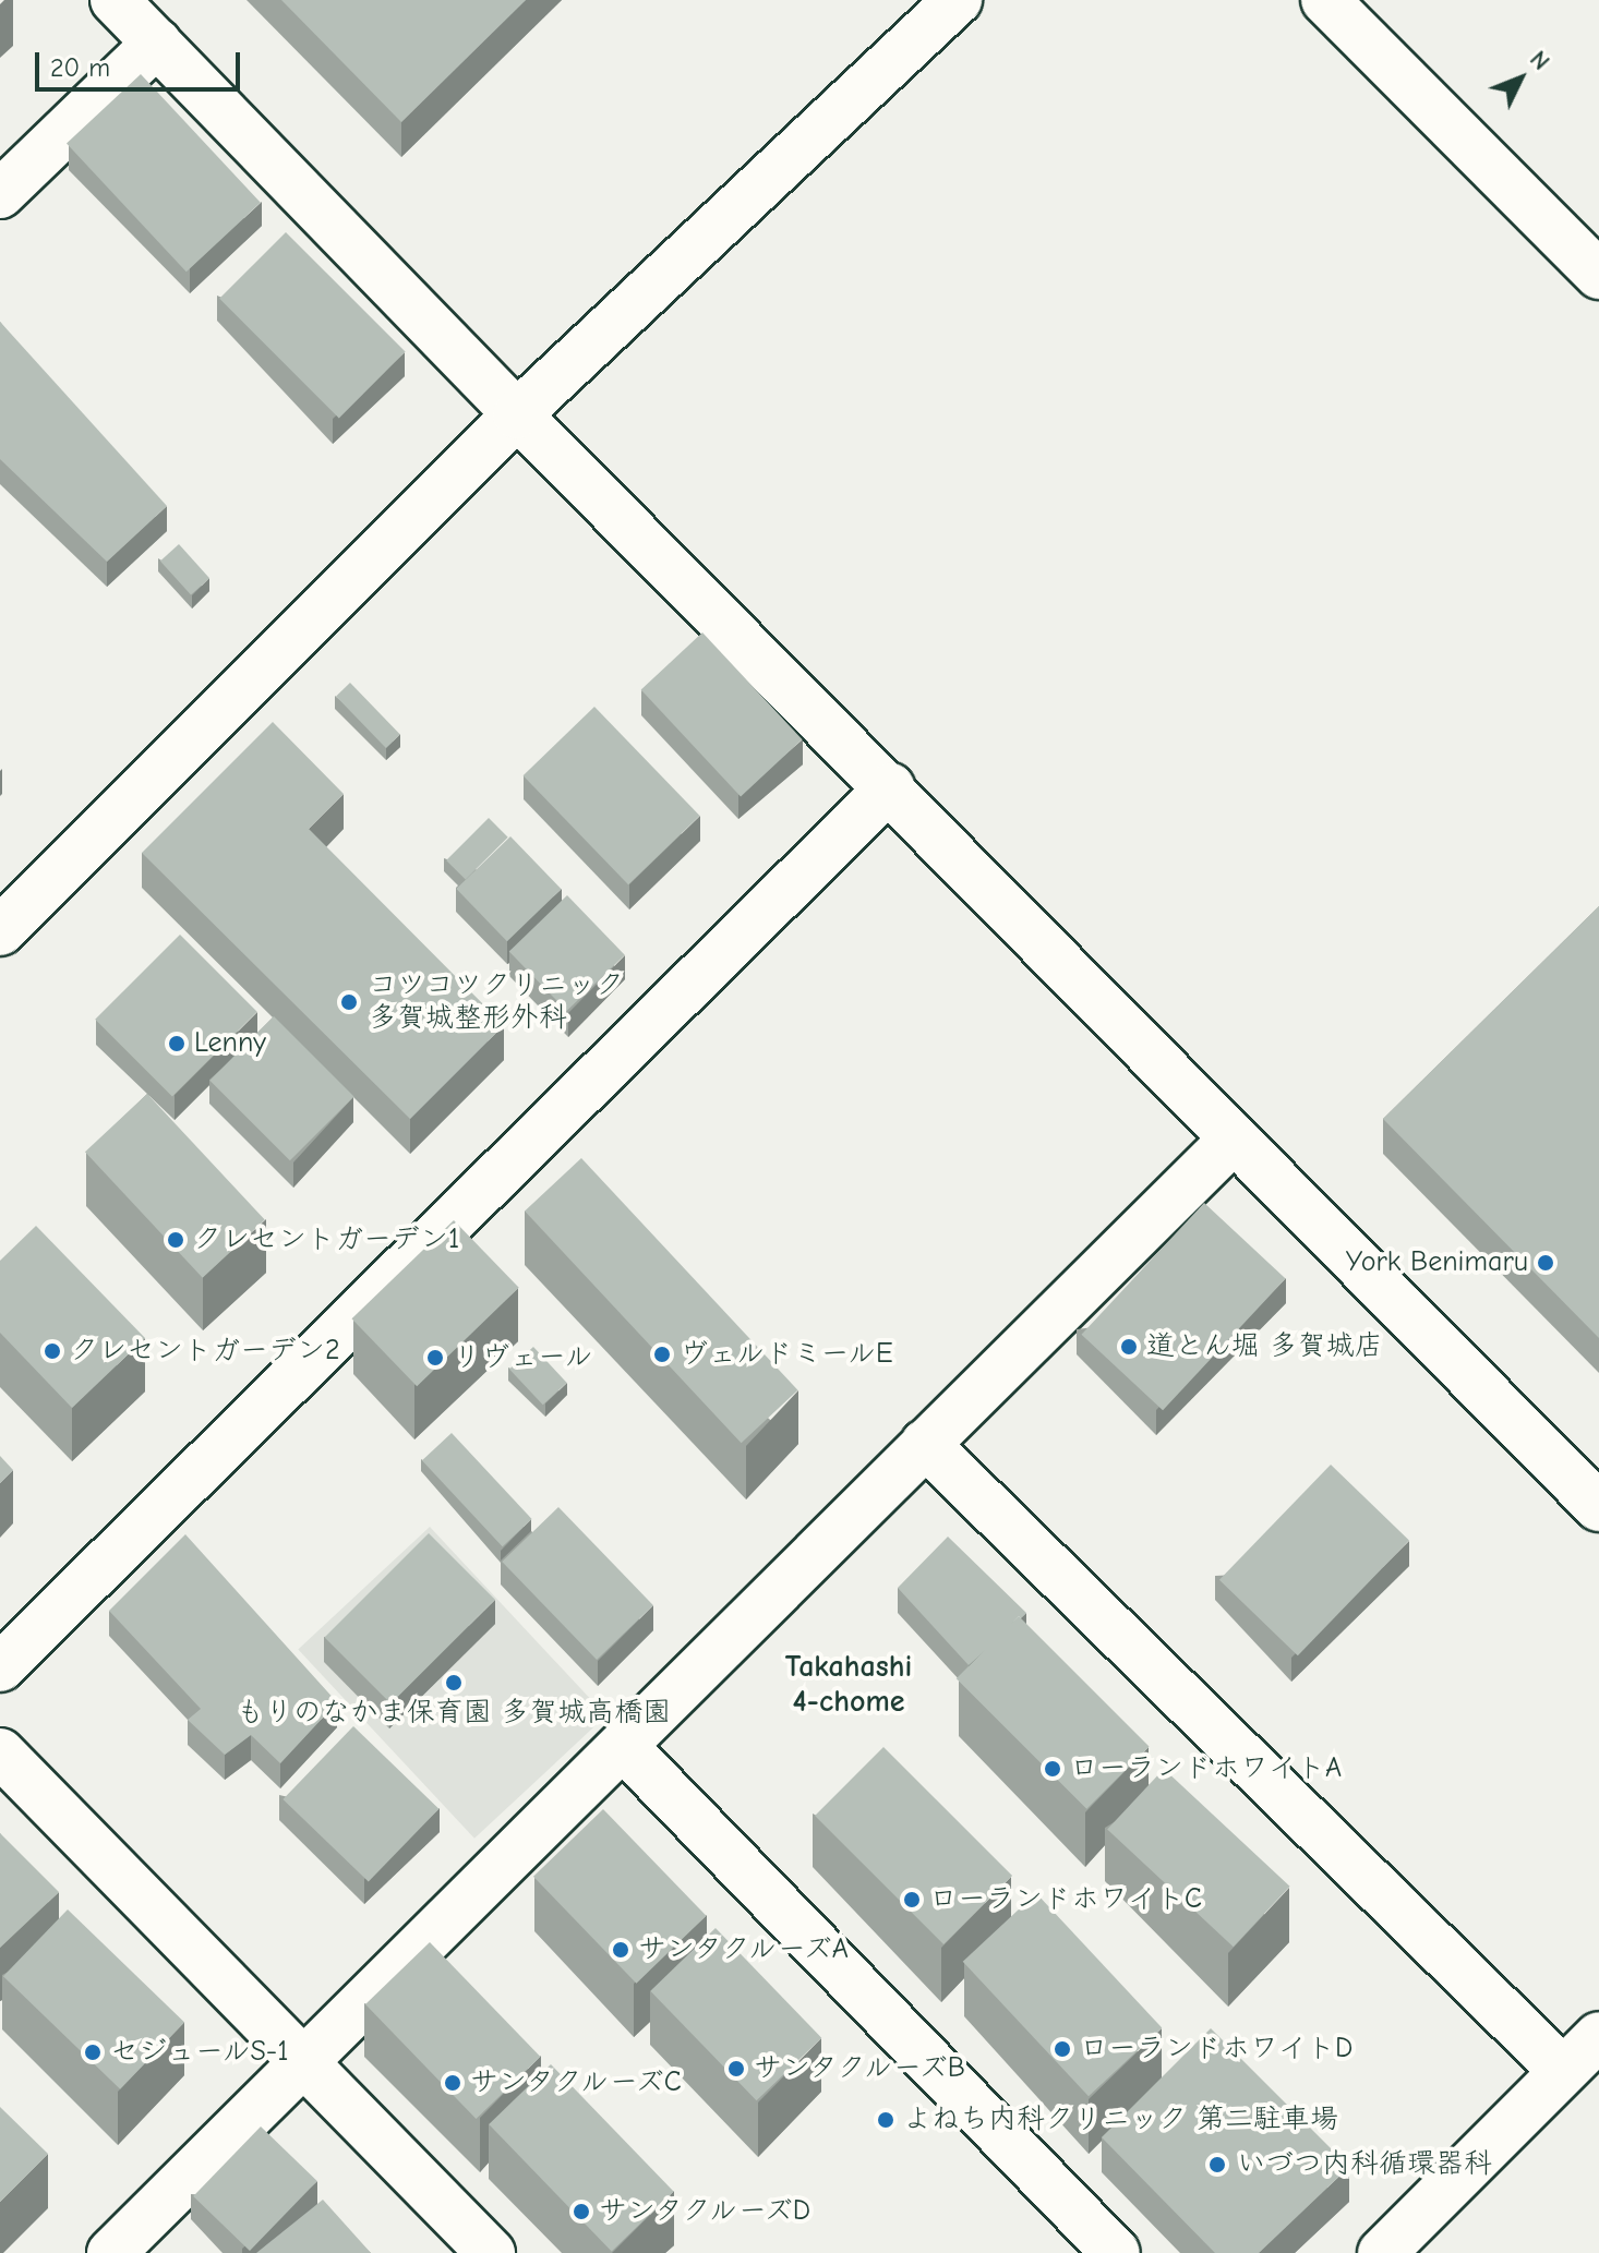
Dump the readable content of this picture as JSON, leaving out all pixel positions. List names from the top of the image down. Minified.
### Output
{"districts":["Takahashi 4-chome"],"places":["コツコツクリニック 多賀城整形外科","Lenny","クレセントガーデン1","York Benimaru","道とん堀 多賀城店","クレセントガーデン2","ヴェルドミールE","リヴェール","もりのなかま保育園 多賀城高橋園","ローランドホワイトA","ローランドホワイトC","サンタクルーズA","ローランドホワイトD","セジュールS-1","サンタクルーズB","サンタクルーズC","よねち内科クリニック 第二駐車場","いづつ内科循環器科","サンタクルーズD"],"scale_bar":"20 m","north":"top right"}
